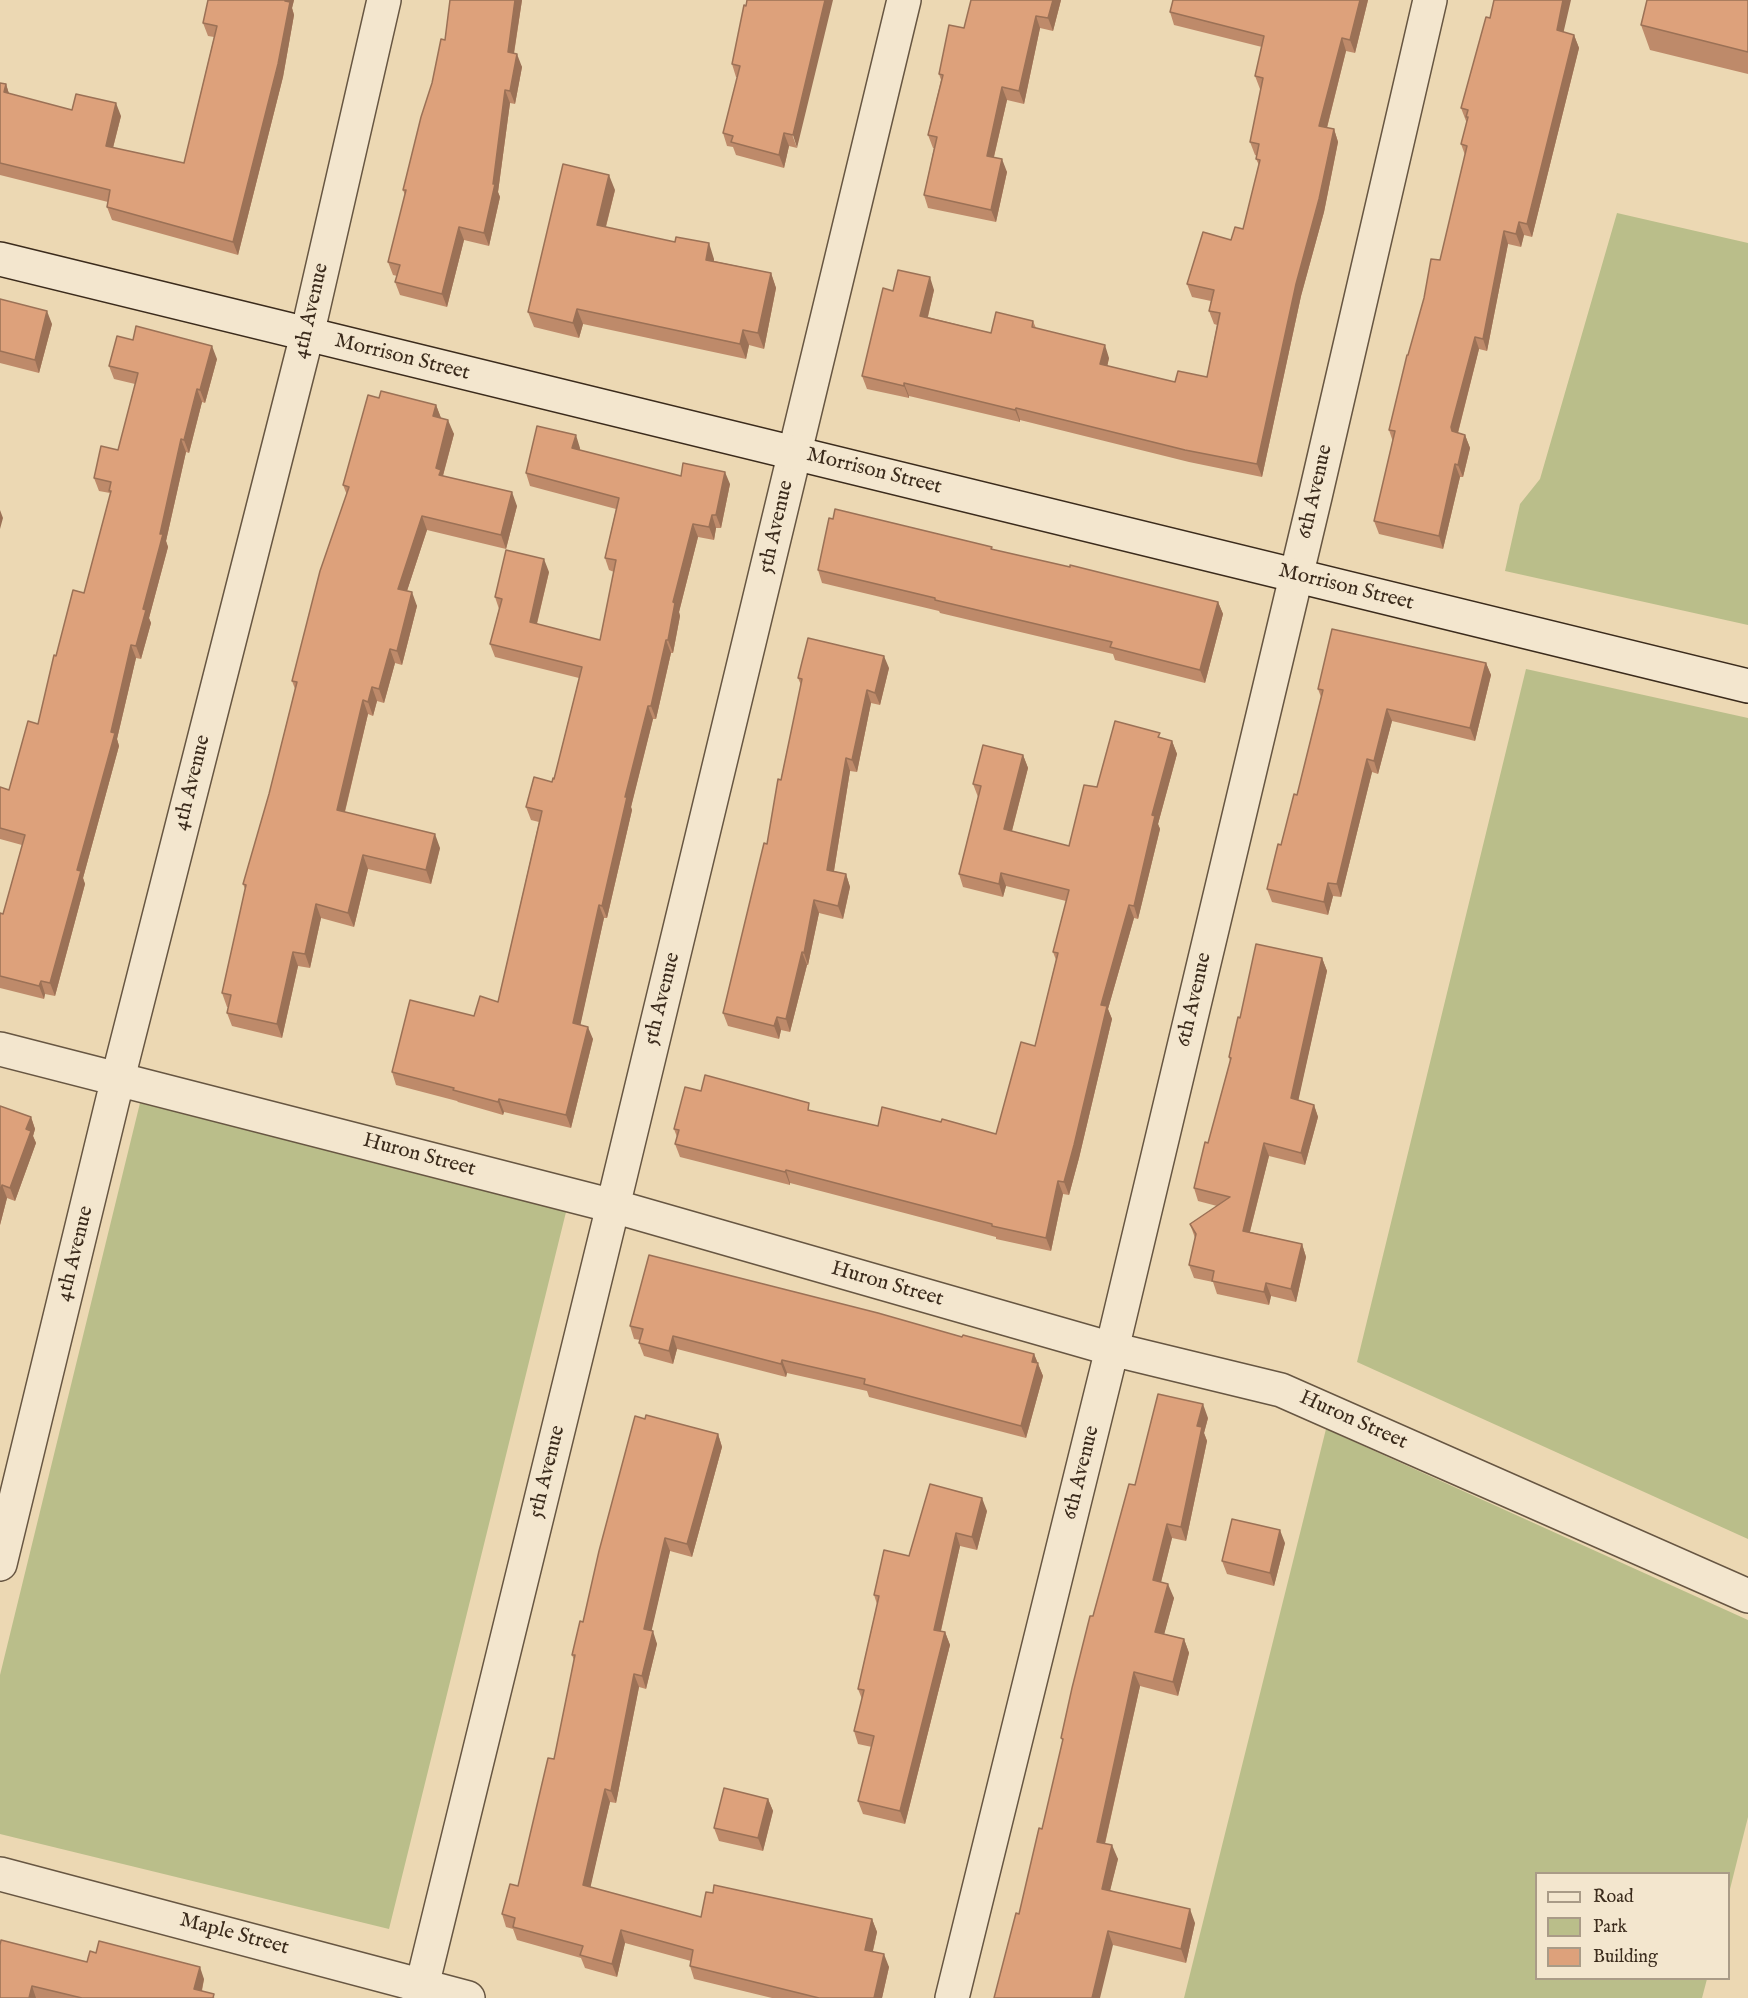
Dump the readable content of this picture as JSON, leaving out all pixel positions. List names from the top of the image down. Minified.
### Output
{"streets":{"street":["4th Avenue","Morrison Street","6th Avenue","5th Avenue","Huron Street","Maple Street"]},"crossings":[["4th Avenue","Morrison Street"],["4th Avenue","Huron Street"],["Morrison Street","6th Avenue"],["Morrison Street","5th Avenue"],["6th Avenue","Huron Street"],["5th Avenue","Huron Street"],["5th Avenue","Maple Street"]],"legend":["Road","Park","Building"]}
